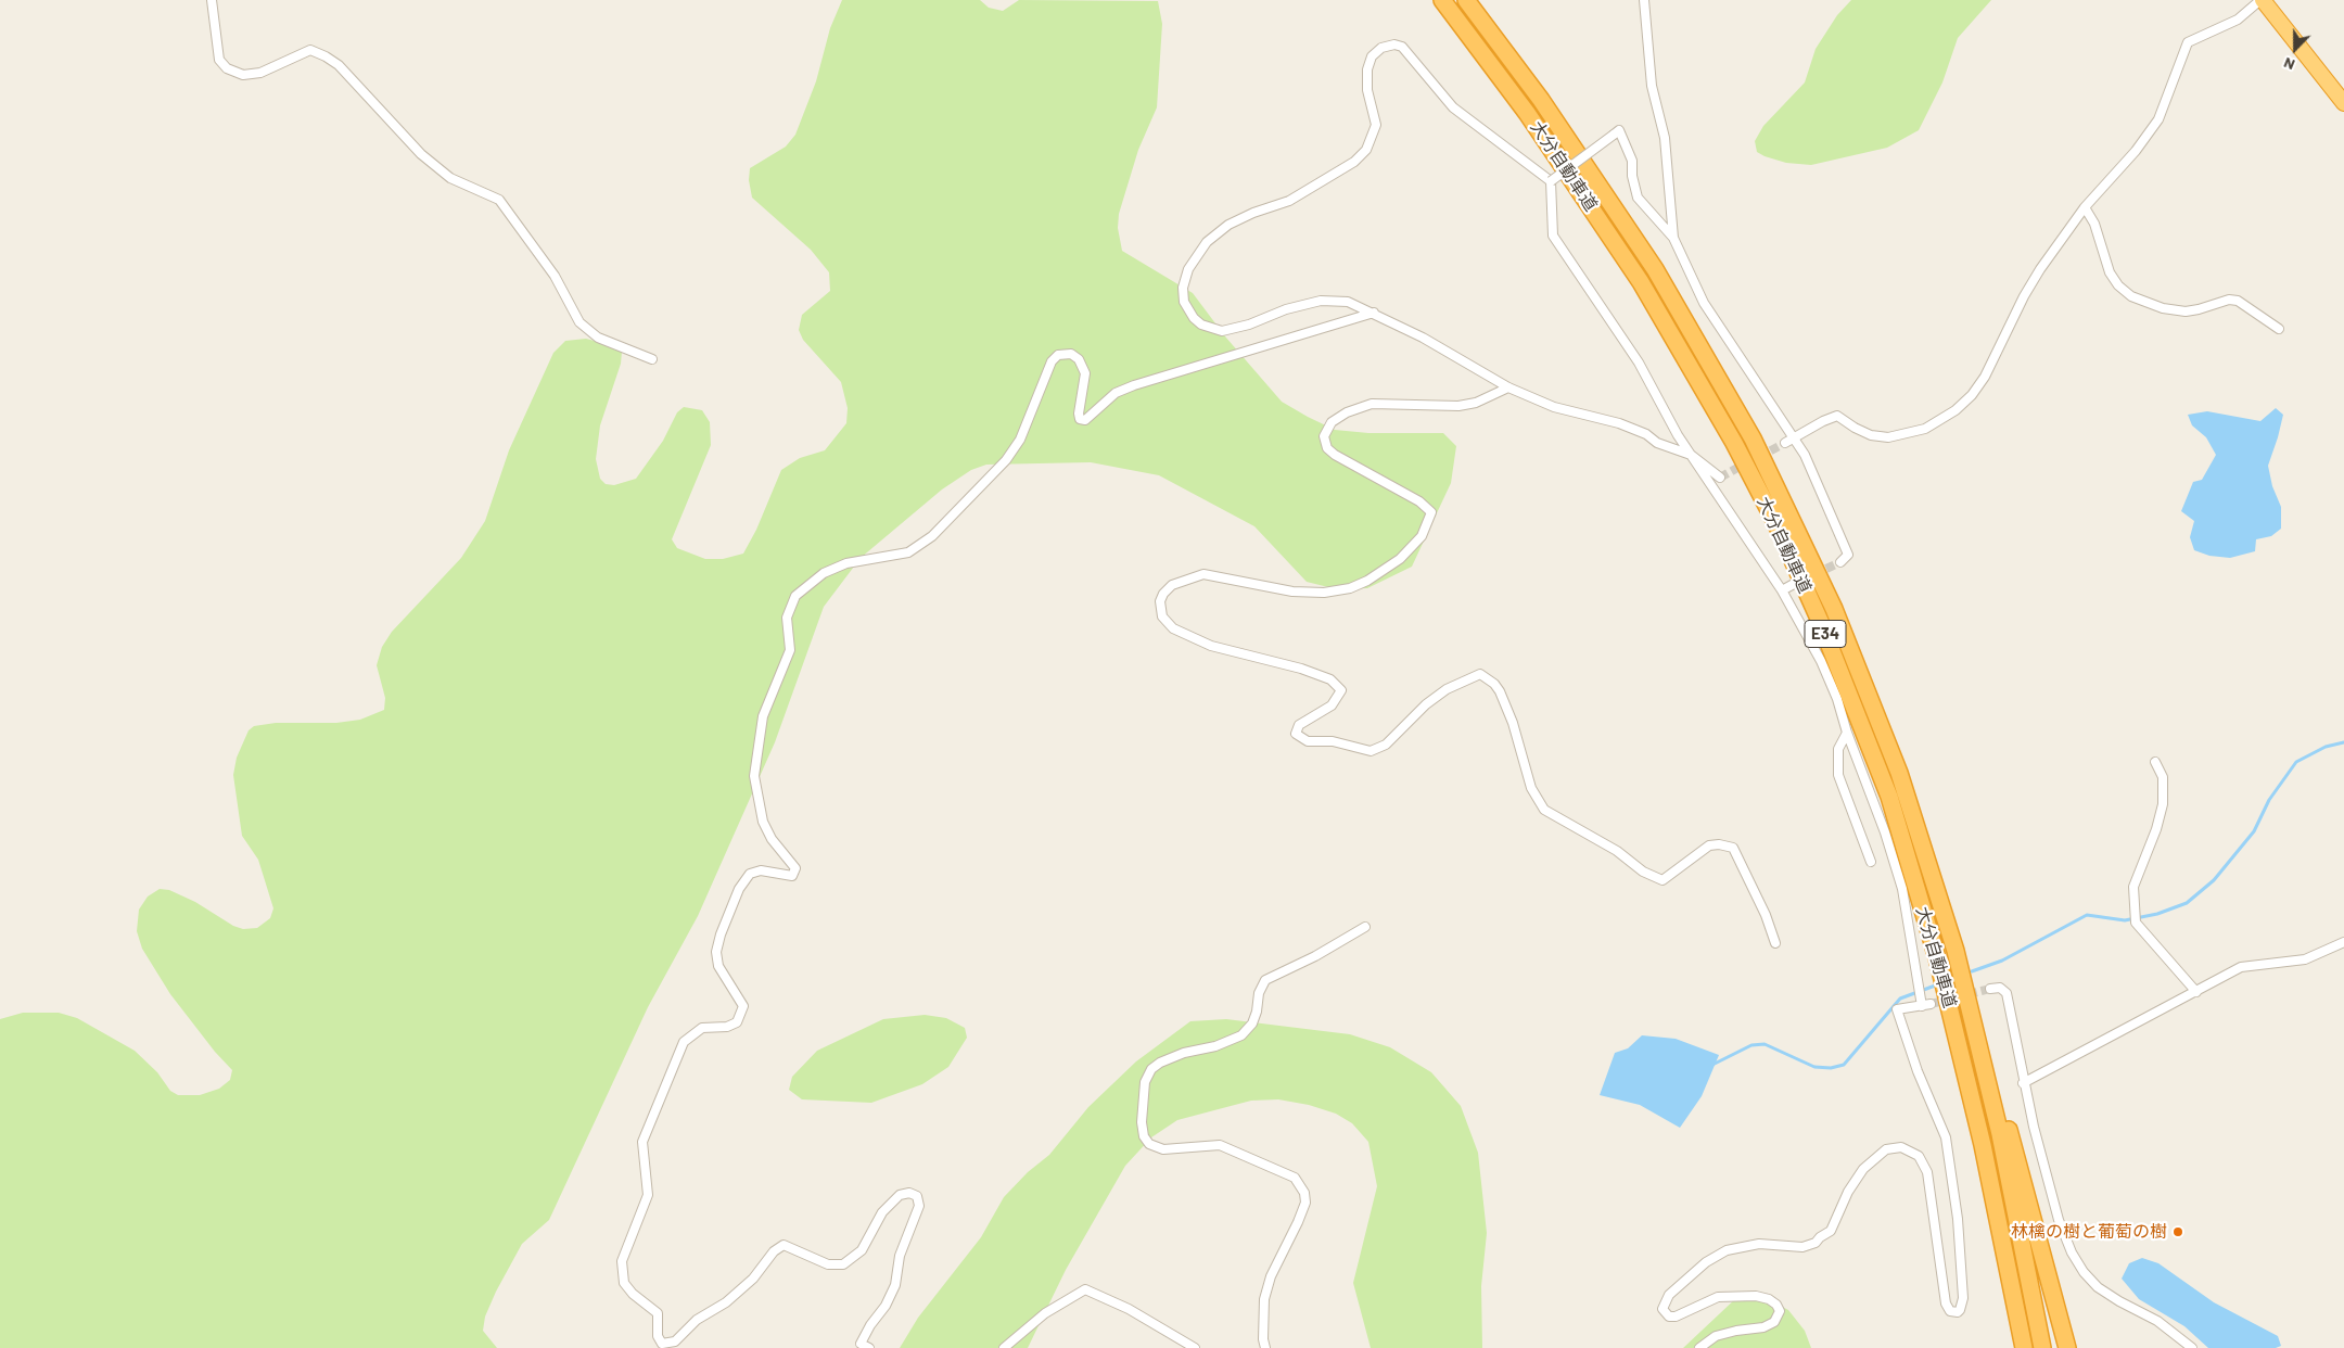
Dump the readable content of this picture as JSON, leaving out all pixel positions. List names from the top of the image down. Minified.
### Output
{"streets":{"highway":["大分自動車道","E34"]},"places":["林檎の樹と葡萄の樹"],"north":"bottom"}
